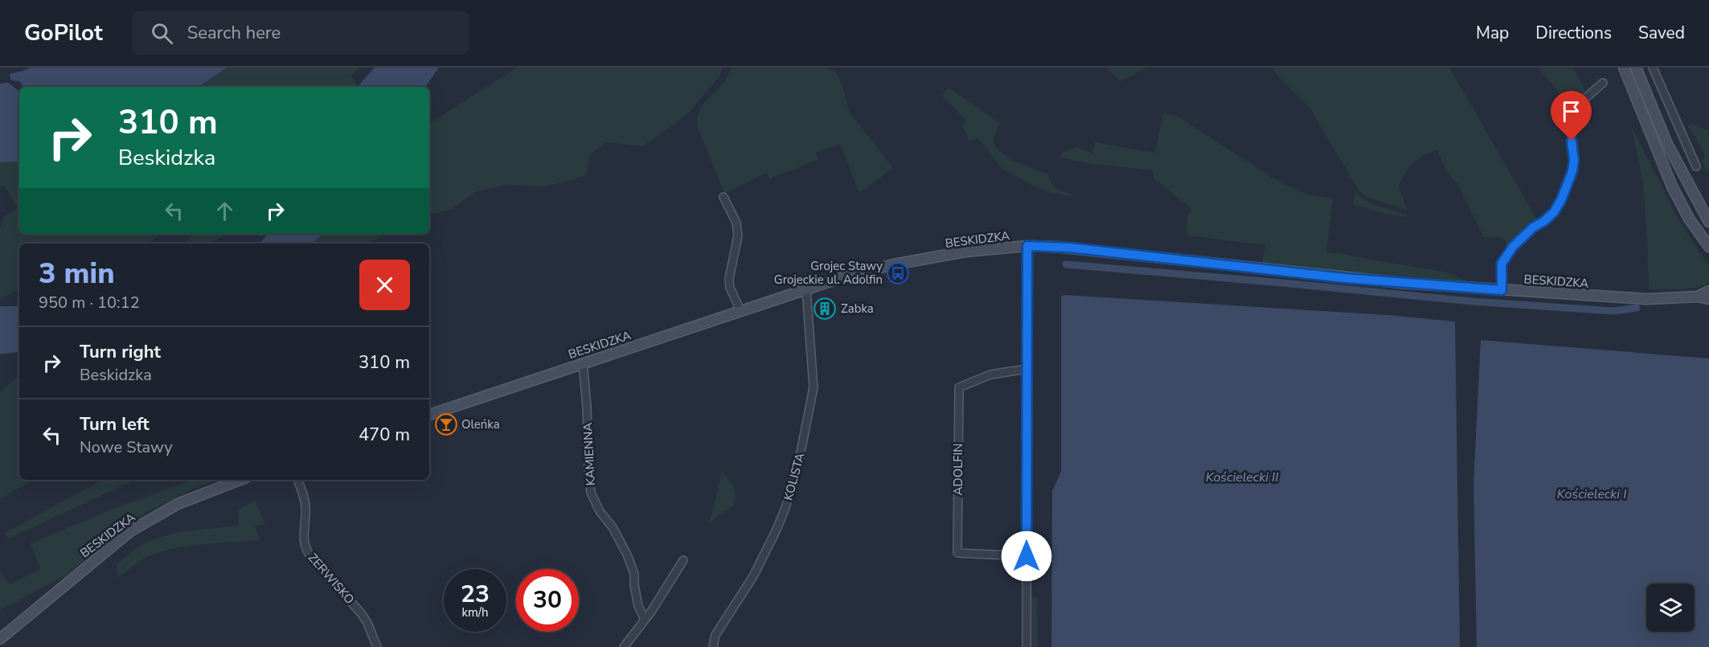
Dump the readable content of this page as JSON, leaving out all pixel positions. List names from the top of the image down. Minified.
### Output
{"streets":{"main road":["BESKIDZKA"],"street":["KAMIENNA","ADOLFIN","KOLISTA","ZERWISKO"]},"crossings":[["BESKIDZKA","KAMIENNA"],["BESKIDZKA","KOLISTA"]],"water":["Kościelecki II","Kościelecki I"],"places":{"bus stop":["Grojec Stawy Grojeckie ul. Adolfin"],"building":["Zabka"],"bar":["Oleńka"]},"page":{"header":"GoPilot","search":"Search here","nav":["Map","Directions","Saved"],"turn":["310 m","Beskidzka"],"heading":["3 min","950 m · 10:12"],"list":[{"name":"Turn right","note":"Beskidzka","value":"310 m"},{"name":"Turn left","note":"Nowe Stawy","value":"470 m"}],"speed":"23 km/h","limit":"30"}}
